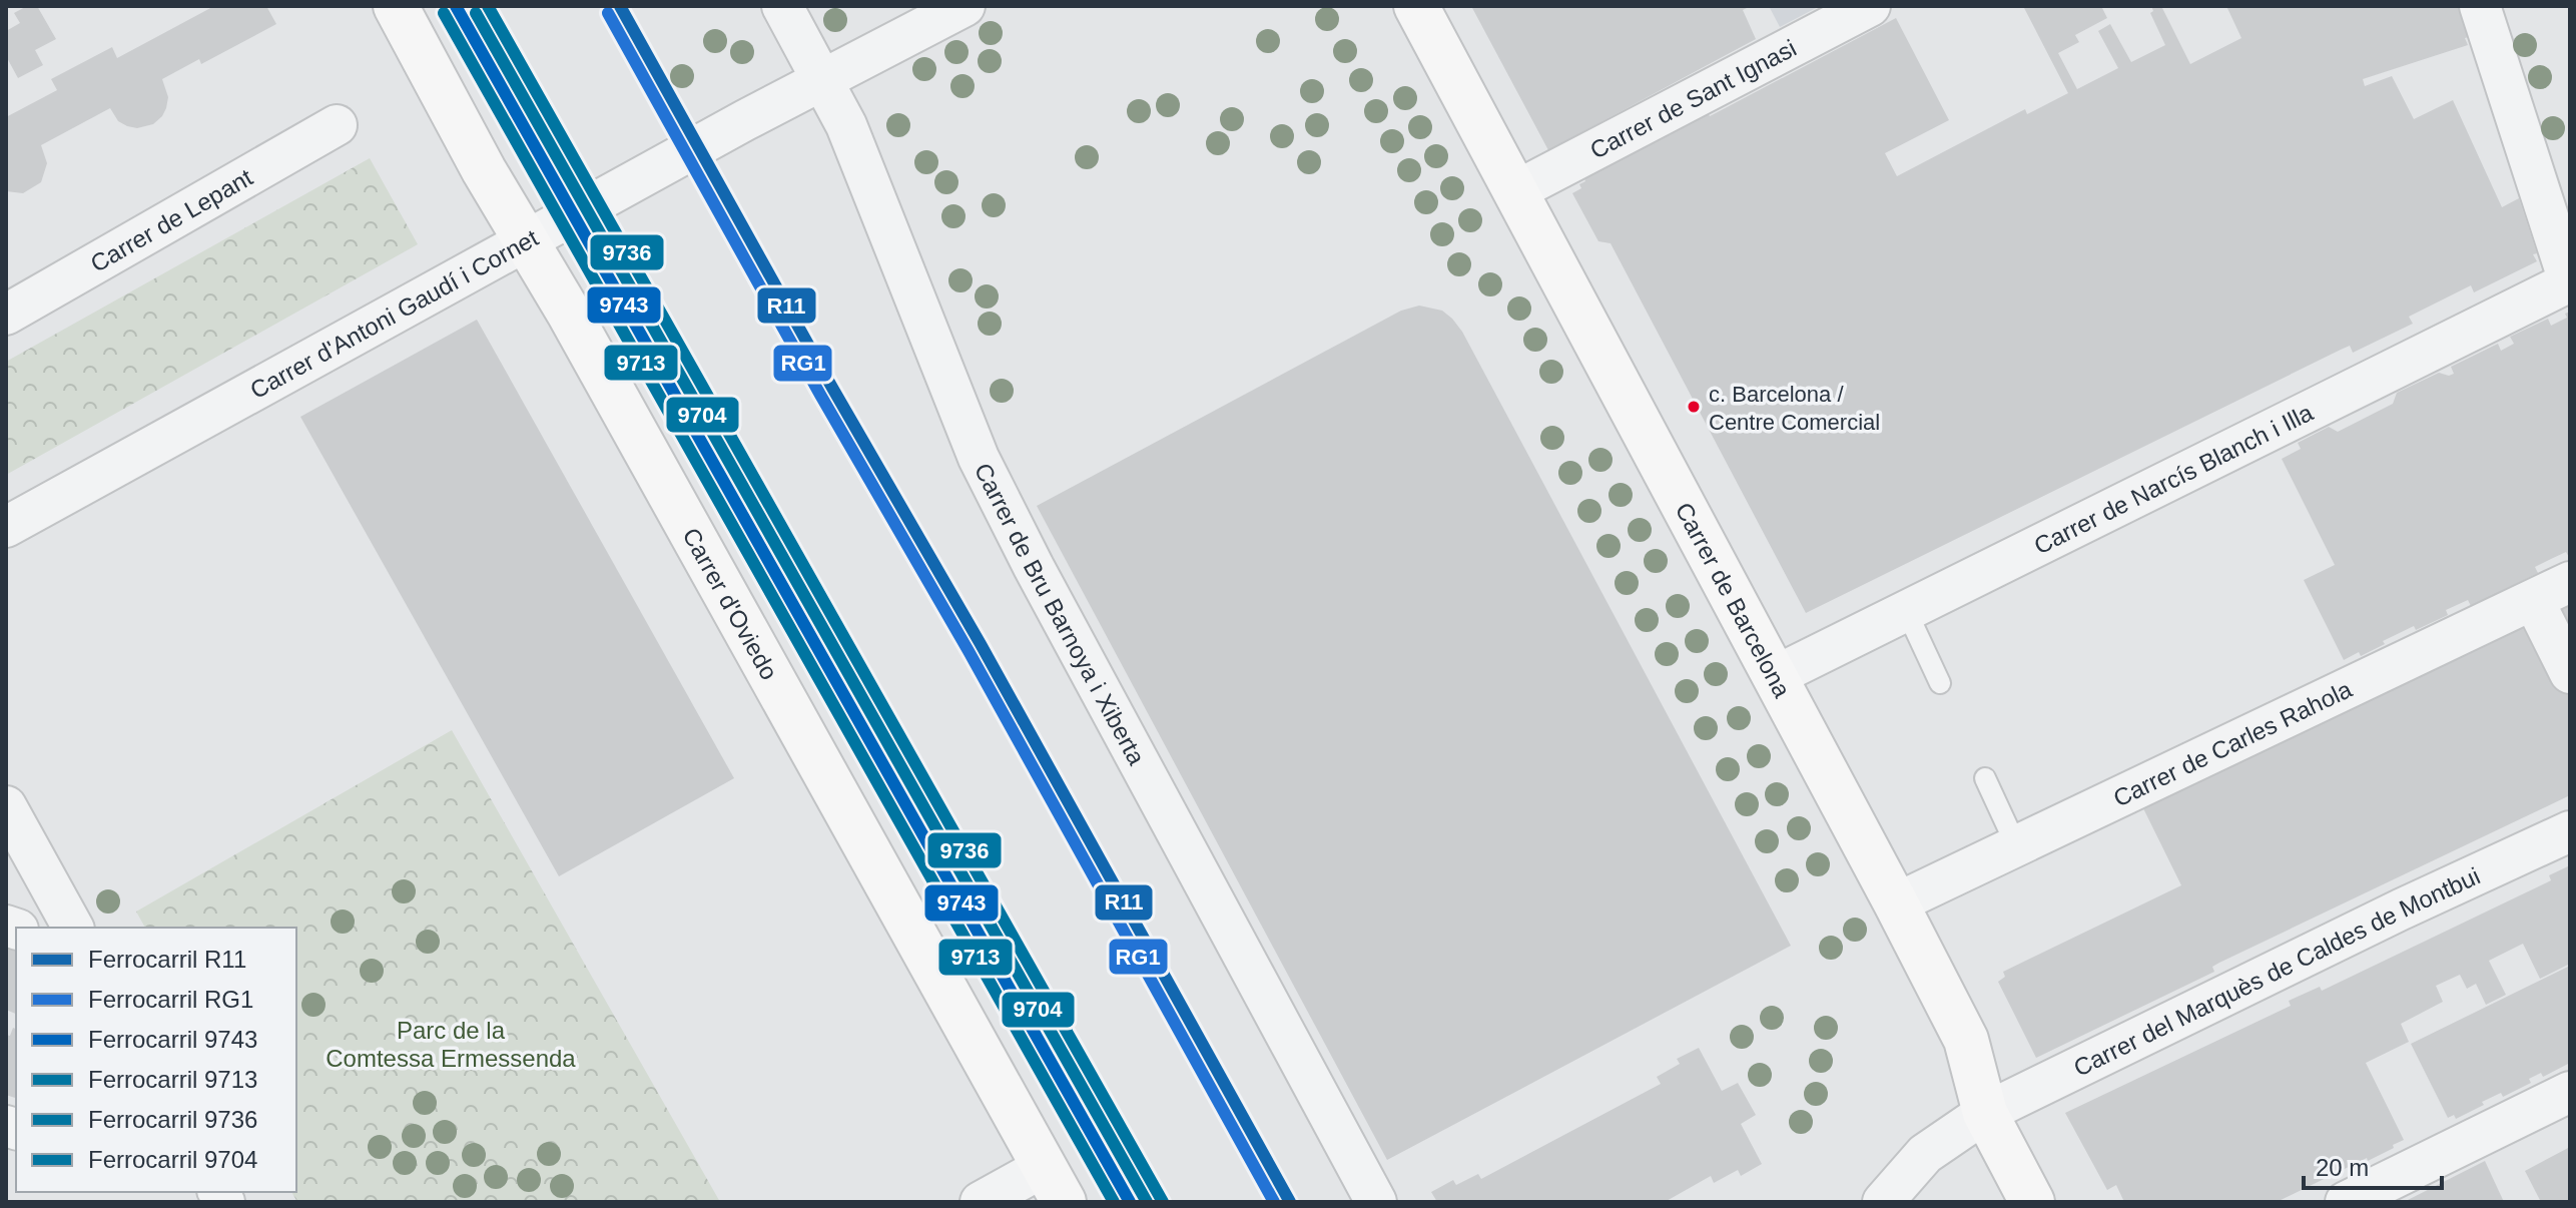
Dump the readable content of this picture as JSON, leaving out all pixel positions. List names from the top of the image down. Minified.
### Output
{"streets":{"main road":["Carrer de Barcelona","Carrer d'Oviedo"],"street":["Carrer de Sant Ignasi","Carrer de Lepant","Carrer d'Antoni Gaudí i Cornet","Carrer de Narcís Blanch i Illa","Carrer de Bru Barnoya i Xiberta","Carrer de Carles Rahola","Carrer del Marquès de Caldes de Montbui"]},"crossings":[["Carrer de Sant Ignasi","Carrer de Barcelona"],["Carrer d'Antoni Gaudí i Cornet","Carrer d'Oviedo"],["Carrer d'Antoni Gaudí i Cornet","Carrer de Bru Barnoya i Xiberta"],["Carrer de Narcís Blanch i Illa","Carrer de Barcelona"],["Carrer de Barcelona","Carrer de Carles Rahola"],["Carrer de Barcelona","Carrer del Marquès de Caldes de Montbui"]],"parks":["Parc de la Comtessa Ermessenda"],"places":["c. Barcelona / Centre Comercial"],"lines":["rail line R11","rail line 9743","rail line 9736","rail line RG1","rail line 9713","rail line 9704"],"legend":["Ferrocarril R11","Ferrocarril RG1","Ferrocarril 9743","Ferrocarril 9713","Ferrocarril 9736","Ferrocarril 9704"],"scale_bar":"20 m"}
